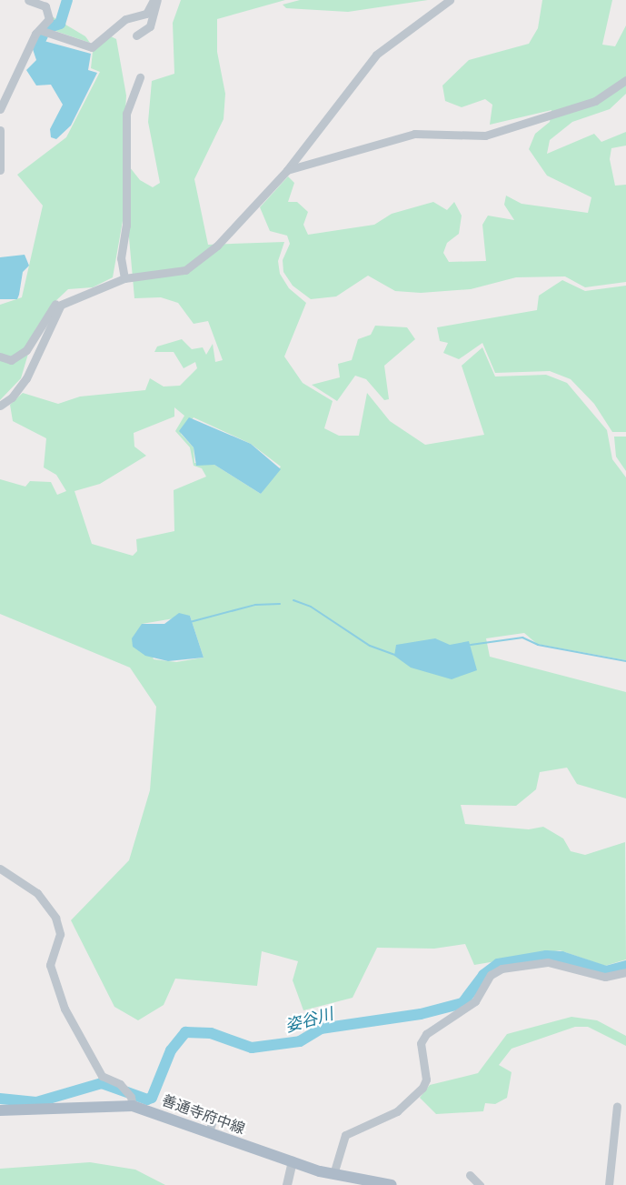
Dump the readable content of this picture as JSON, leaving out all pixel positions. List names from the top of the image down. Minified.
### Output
{"streets":{"main road":["善通寺府中線"]},"water":["姿谷川"]}
